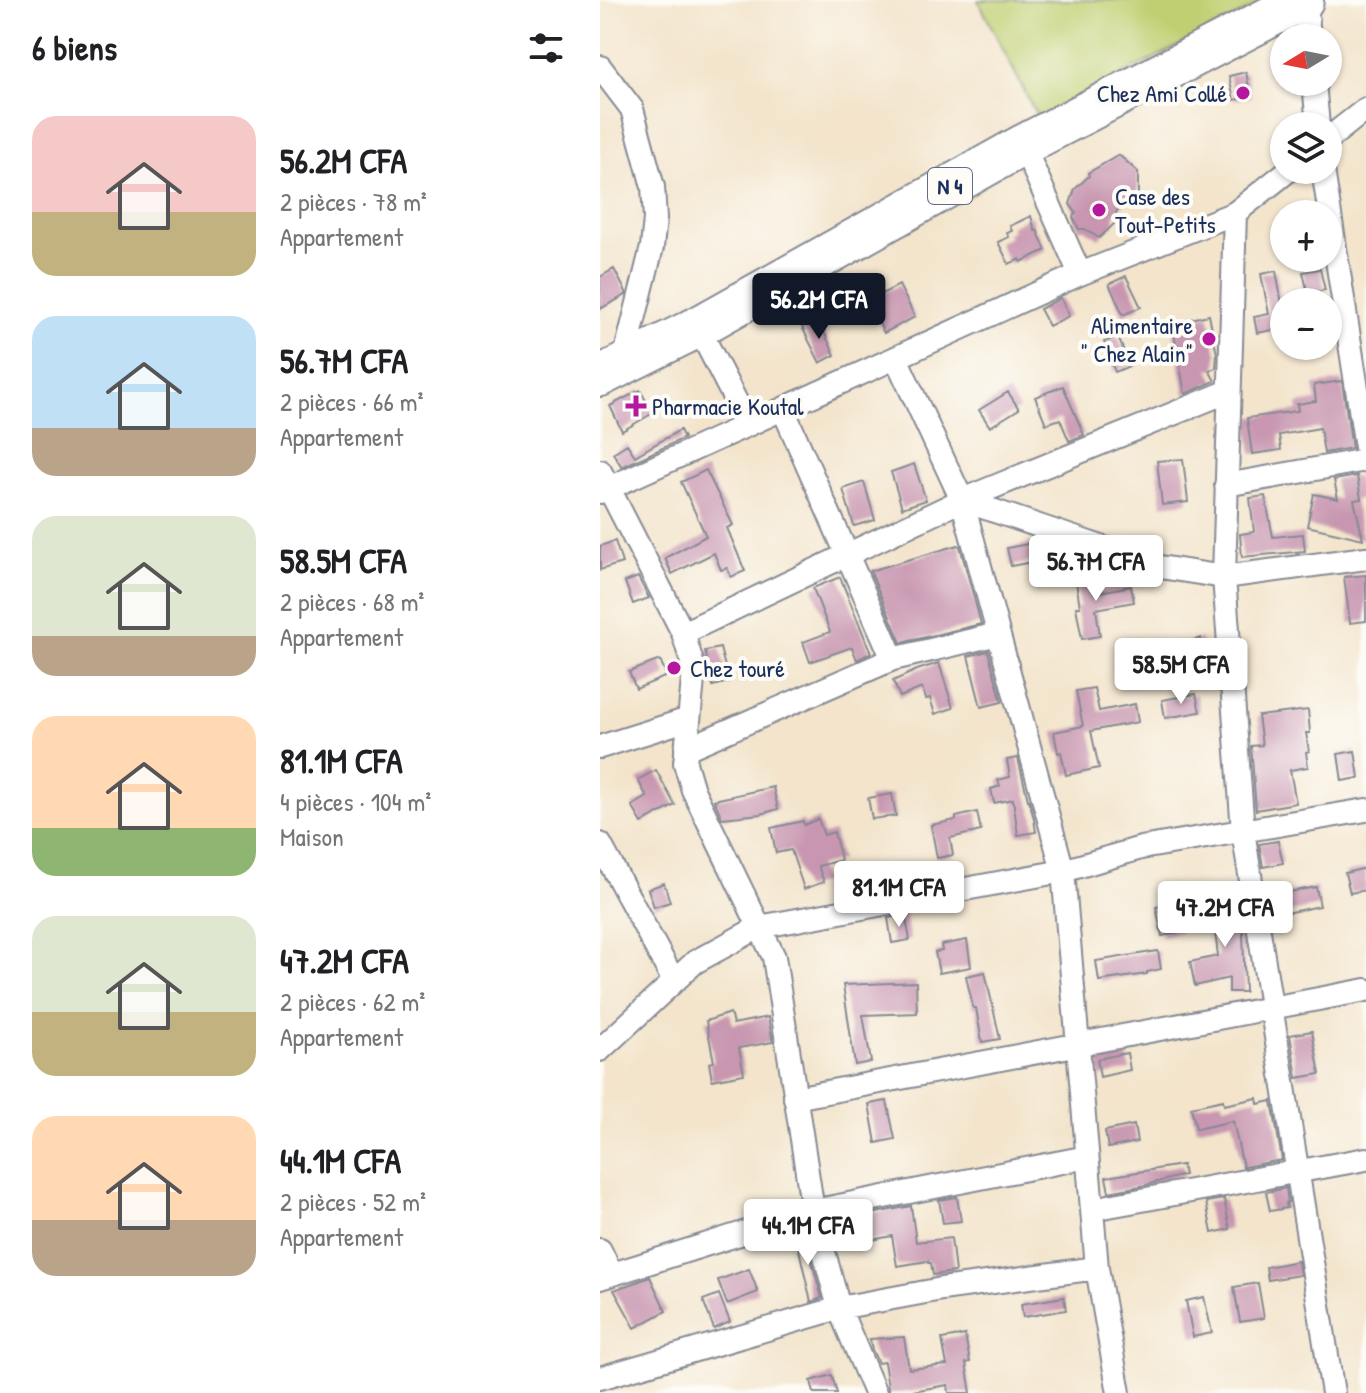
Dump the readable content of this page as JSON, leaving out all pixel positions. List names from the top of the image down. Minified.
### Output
{"streets":{"highway":["N 4"]},"places":{"other":["Chez Ami Collé","Case des Tout-Petits","Alimentaire \" Chez Alain\"","Chez touré"],"health":["Pharmacie Koutal"]},"north":"left","page":{"heading":"6 biens","map_buttons":["+","−"],"list":[{"name":"56.2M CFA","note":"2 pièces · 78 m² · Appartement"},{"name":"56.7M CFA","note":"2 pièces · 66 m² · Appartement"},{"name":"58.5M CFA","note":"2 pièces · 68 m² · Appartement"},{"name":"81.1M CFA","note":"4 pièces · 104 m² · Maison"},{"name":"47.2M CFA","note":"2 pièces · 62 m² · Appartement"},{"name":"44.1M CFA","note":"2 pièces · 52 m² · Appartement"}],"price":["56.2M CFA","56.7M CFA","58.5M CFA","81.1M CFA","47.2M CFA","44.1M CFA"]}}
